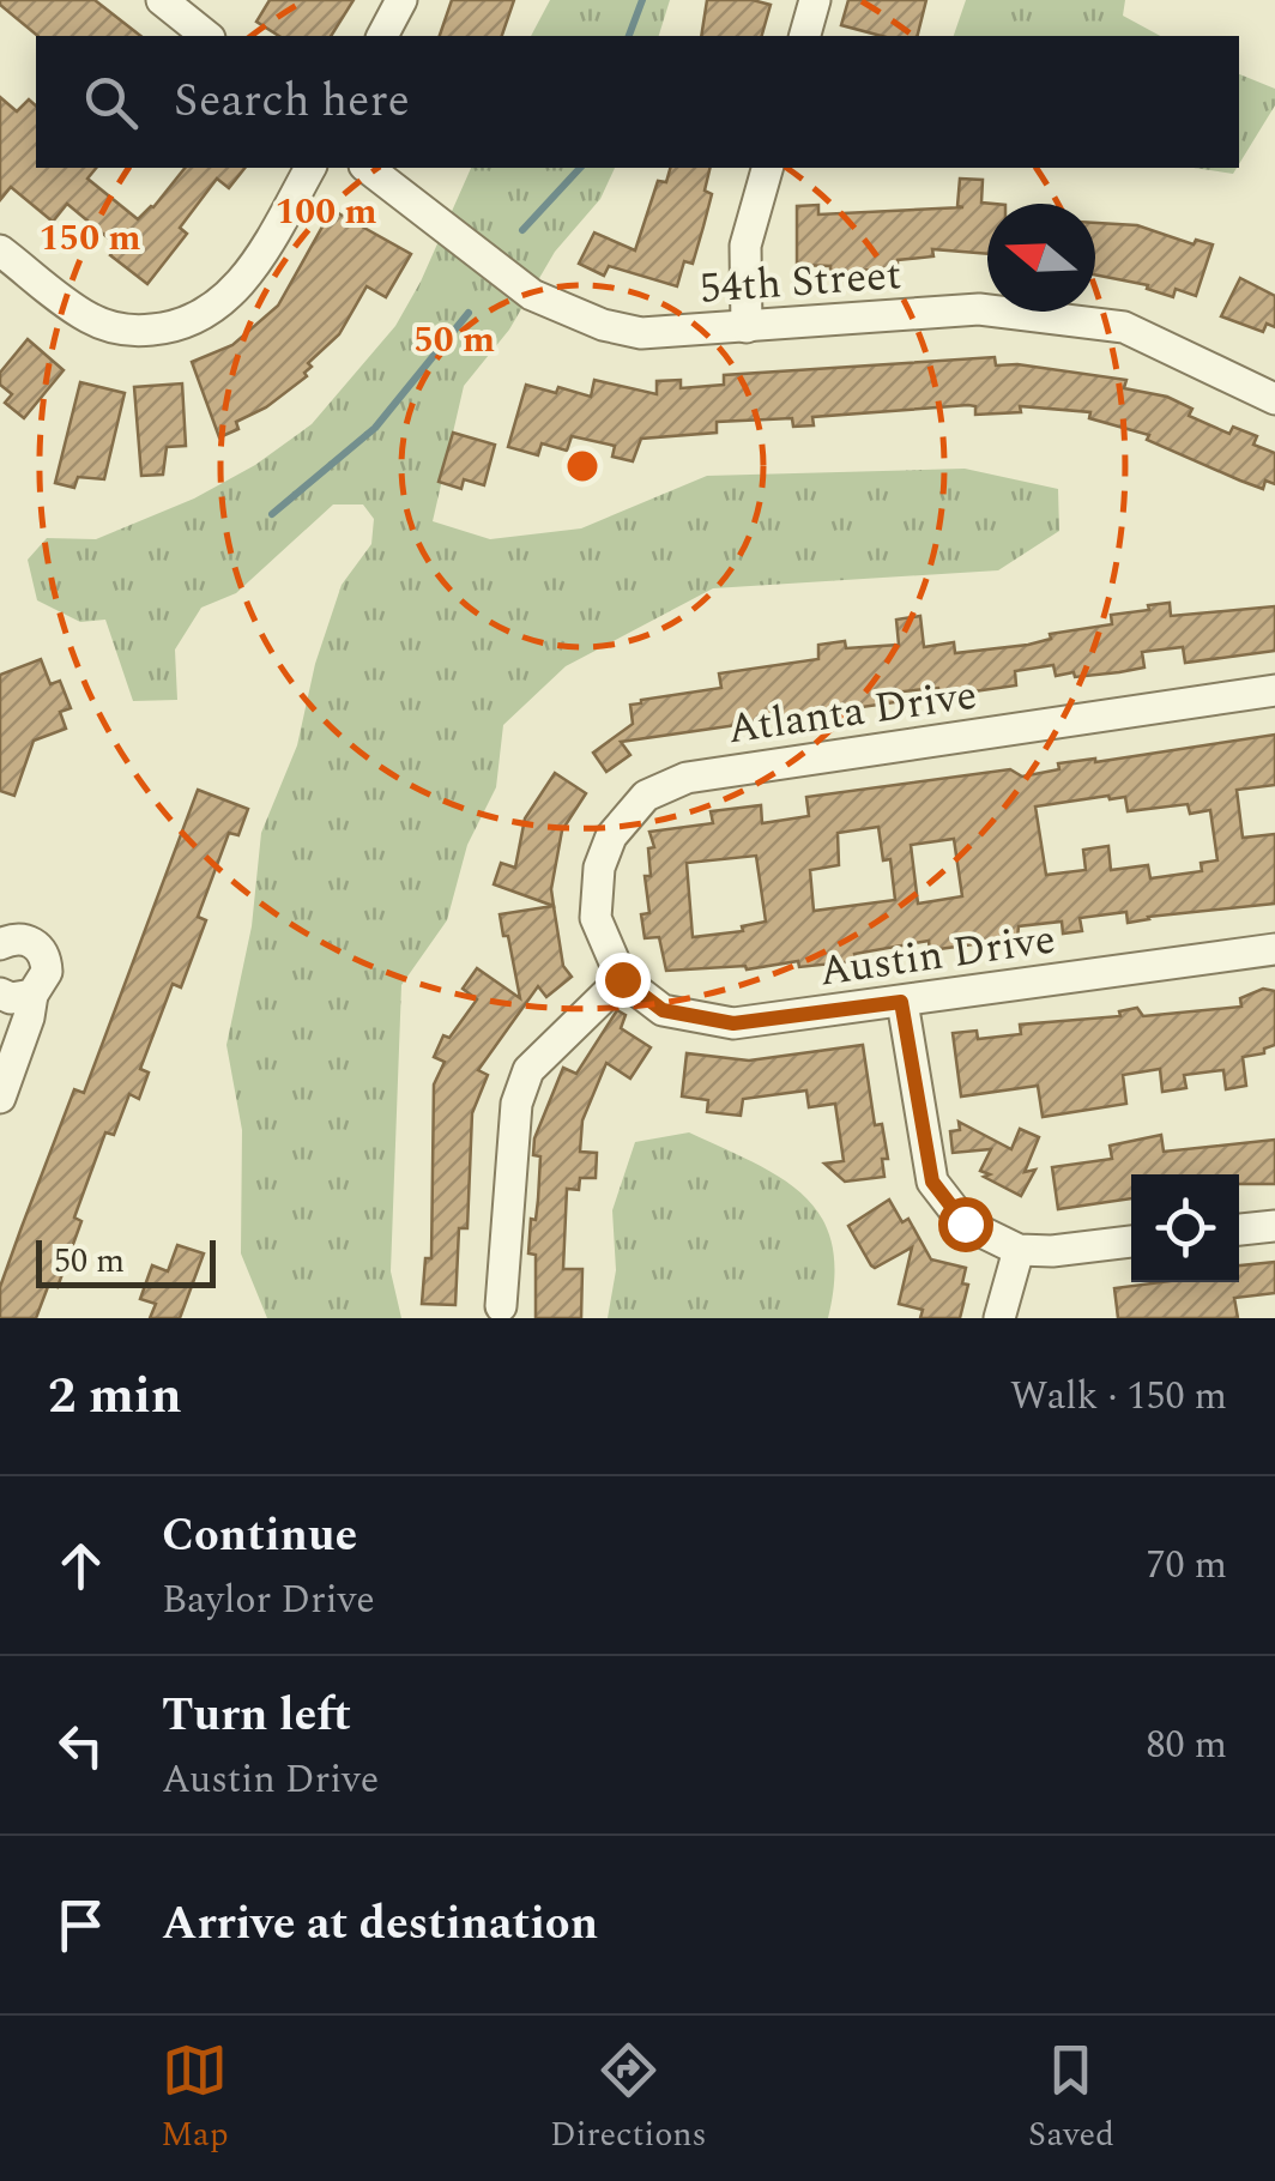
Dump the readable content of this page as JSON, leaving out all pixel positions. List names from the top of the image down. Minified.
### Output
{"streets":{"street":["54th Street","Atlanta Drive","Austin Drive"]},"crossings":[["Atlanta Drive","Austin Drive"]],"scale_bar":"50 m","north":"left","page":{"search":"Search here","scale":"50 m","heading":["2 min","Walk · 150 m"],"list":[["Continue","Baylor Drive","70 m"],["Turn left","Austin Drive","80 m"],"Arrive at destination"],"nav":["Map","Directions","Saved"]},"rings":["100 m","150 m","50 m"]}
